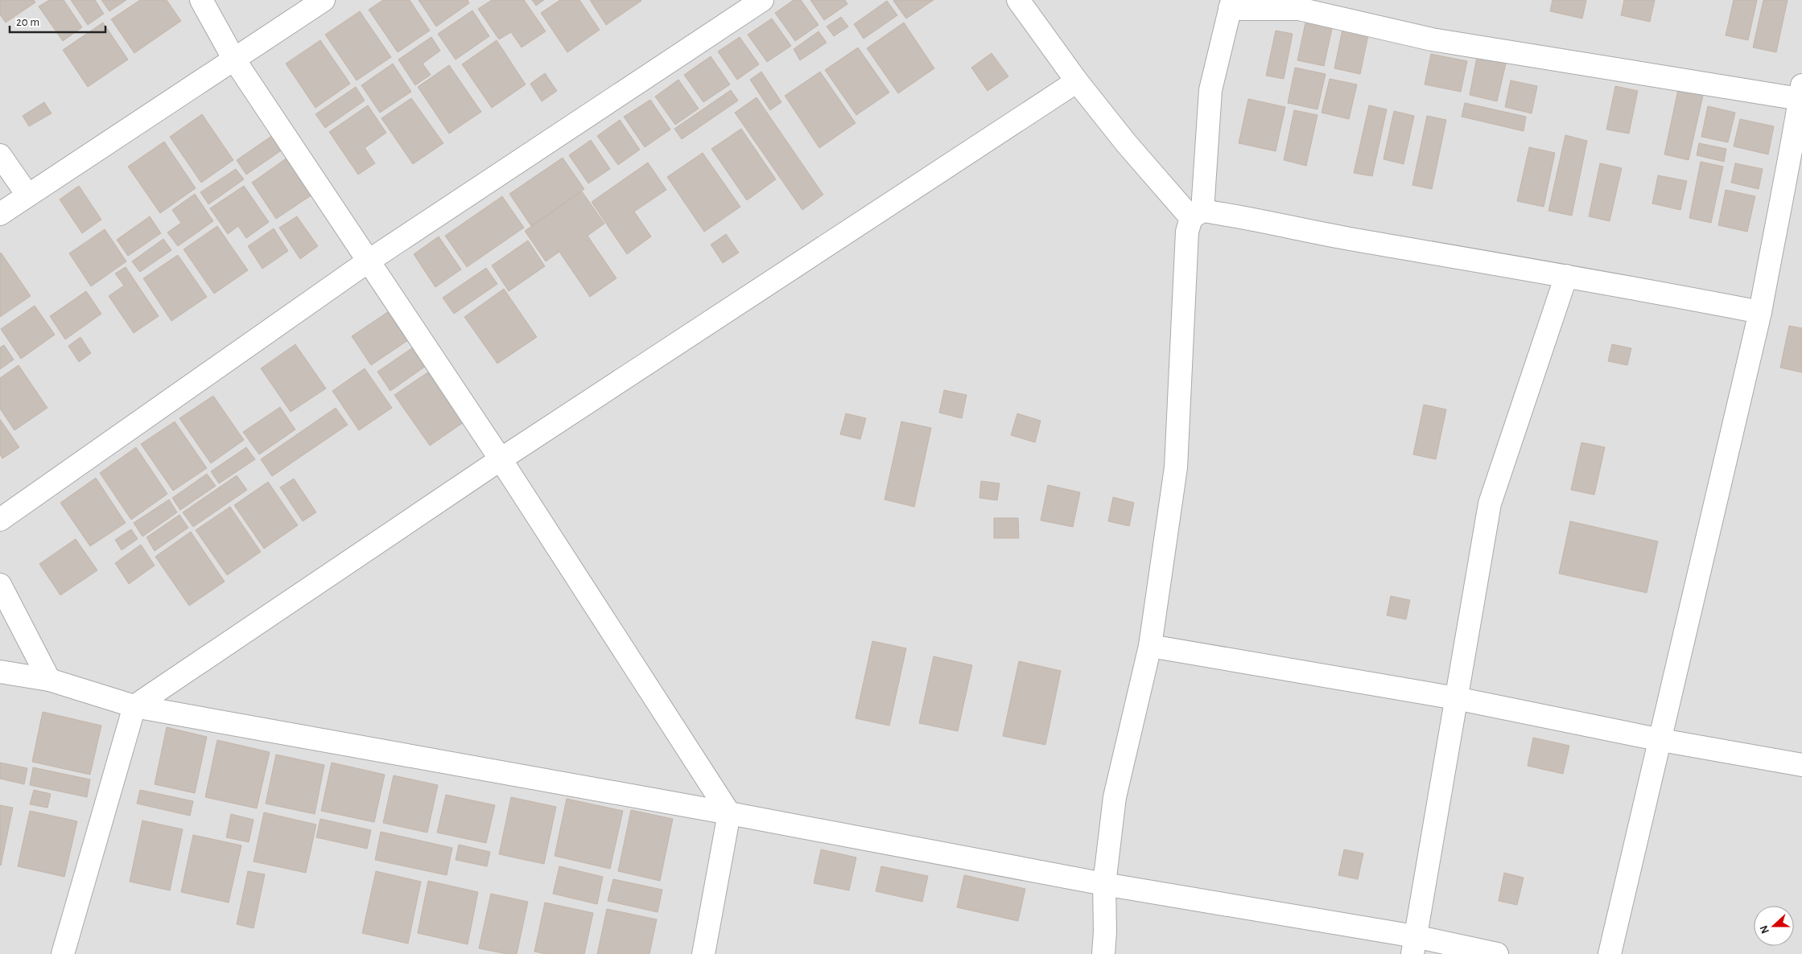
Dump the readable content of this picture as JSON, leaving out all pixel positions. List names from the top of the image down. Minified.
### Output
{"scale_bar":"20 m","north":"left"}
